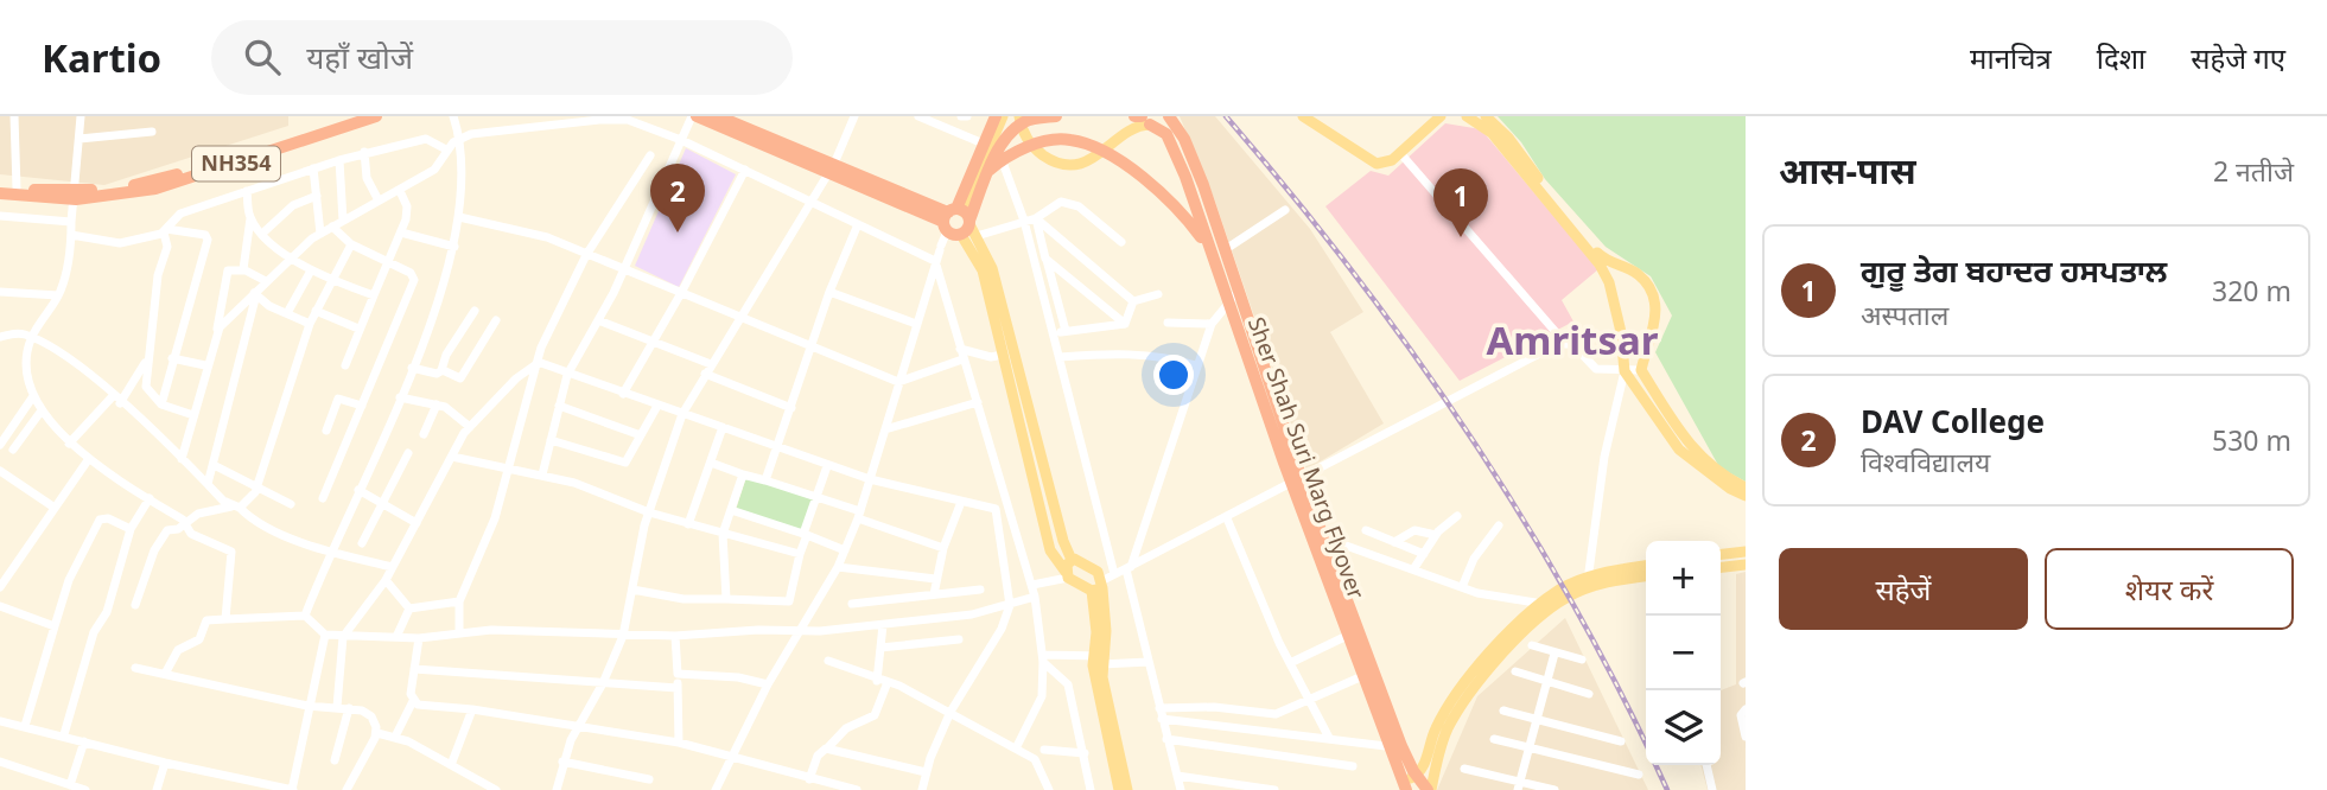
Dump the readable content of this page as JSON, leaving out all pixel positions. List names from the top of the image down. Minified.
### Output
{"streets":{"highway":["NH354","Sher Shah Suri Marg Flyover"]},"districts":["Amritsar"],"page":{"header":"Kartio","search":"यहाँ खोजें","nav":["मानचित्र","दिशा","सहेजे गए"],"heading":["आस-पास","2 नतीजे"],"pins":["2","1"],"list":[{"mark":"1","name":"ਗੁਰੂ ਤੇਗ ਬਹਾਦਰ ਹਸਪਤਾਲ","note":"अस्पताल","value":"320 m"},{"mark":"2","name":"DAV College","note":"विश्वविद्यालय","value":"530 m"}],"buttons":["सहेजें","शेयर करें"],"map_buttons":["+","−"]}}
